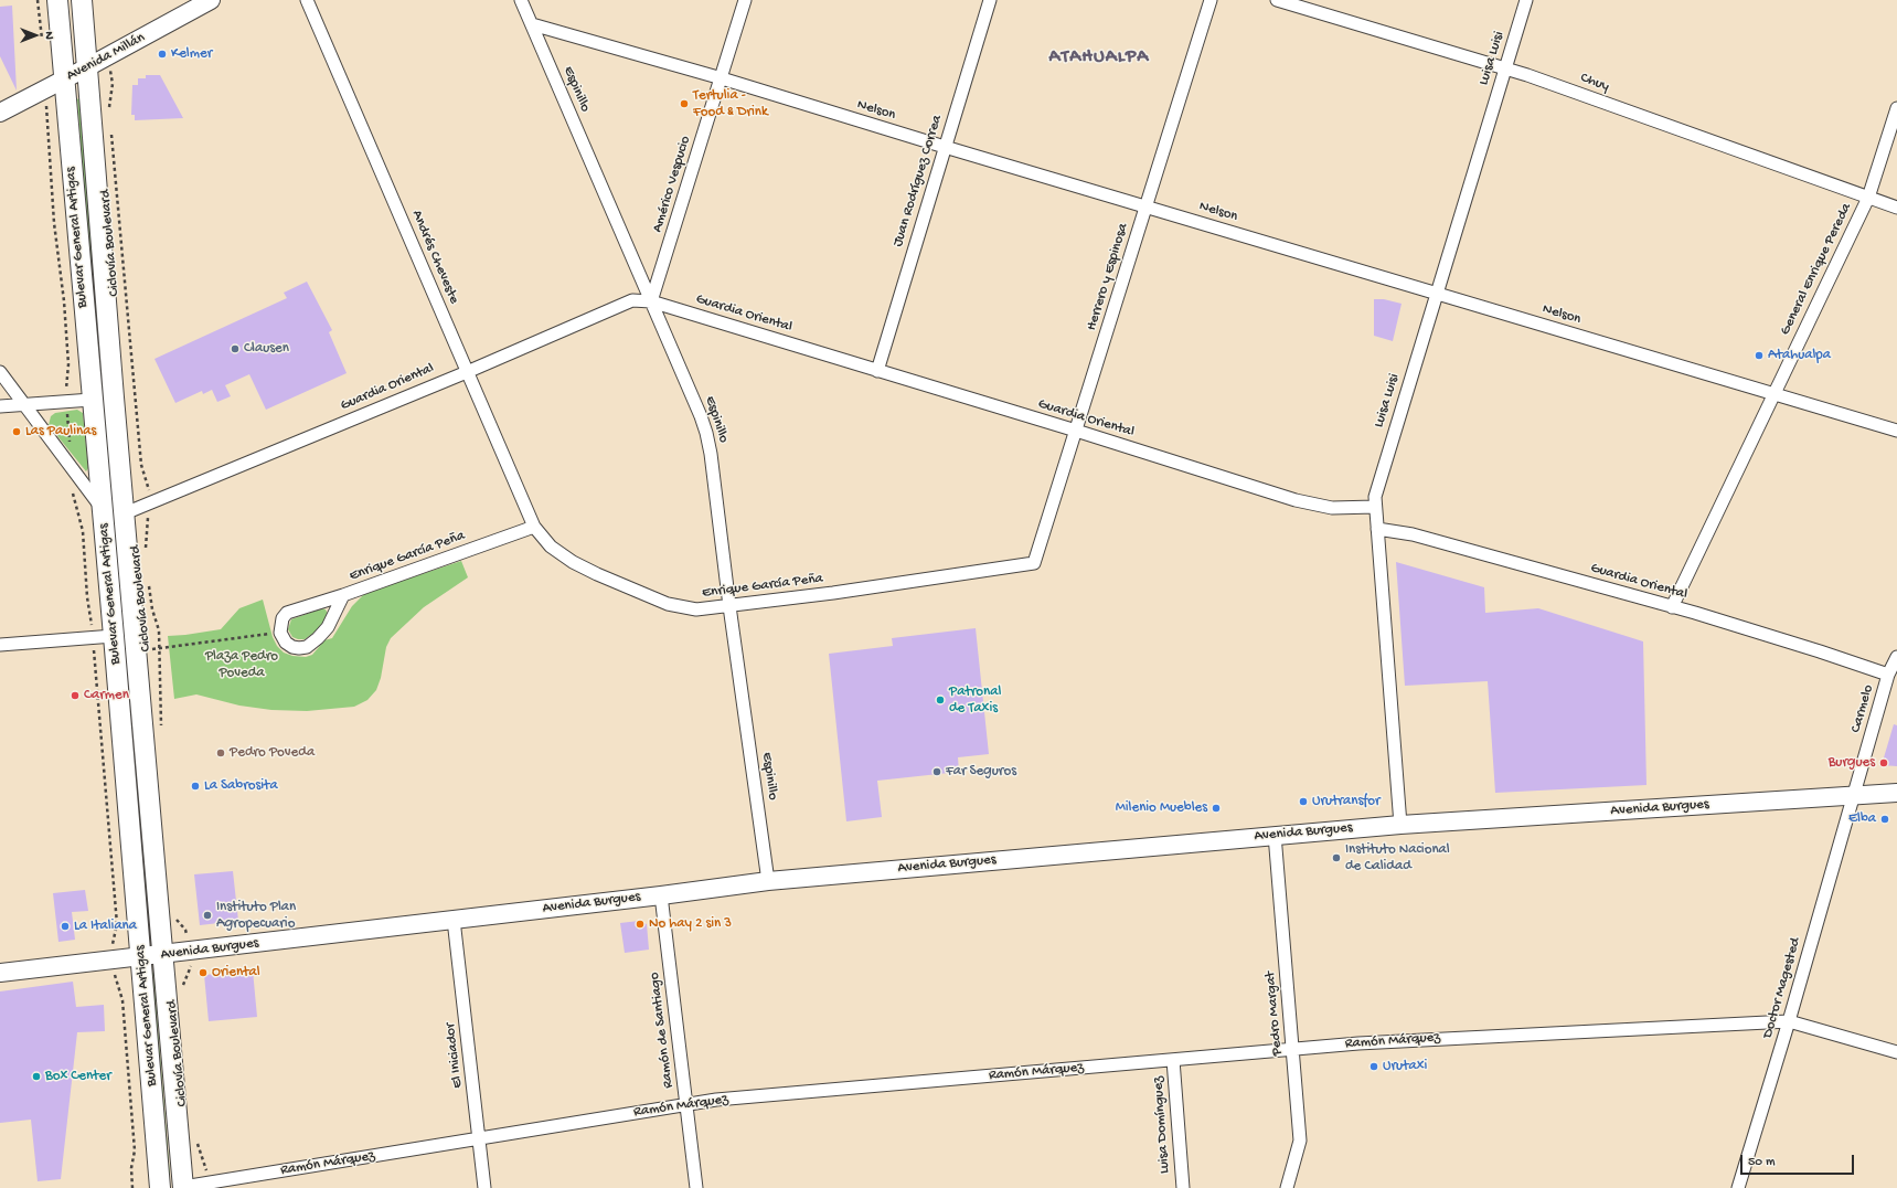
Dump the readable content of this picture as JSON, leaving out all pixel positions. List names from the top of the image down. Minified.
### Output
{"streets":{"main road":["Bulevar General Artigas"],"street":["Avenida Millán","Luisa Luisi","Chuy","Espinillo","Nelson","Juan Rodríguez Correa","Américo Vespucio","Andrés Cheveste","General Enrique Pereda","Herrero y Espinosa","Guardia Oriental","Enrique García Peña","Carmelo","Avenida Burgues","Doctor Magested","Pedro Margat","Ramón de Santiago","Ramón Márquez","El Iniciador","Luisa Domínguez"],"path":["Ciclovía Boulevard"]},"crossings":[["Avenida Millán","Bulevar General Artigas"],["Luisa Luisi","Chuy"],["Luisa Luisi","Nelson"],["Luisa Luisi","Guardia Oriental"],["Luisa Luisi","Avenida Burgues"],["Chuy","General Enrique Pereda"],["Espinillo","Nelson"],["Espinillo","Américo Vespucio"],["Espinillo","Guardia Oriental"],["Espinillo","Enrique García Peña"],["Espinillo","Avenida Burgues"],["Nelson","Juan Rodríguez Correa"],["Nelson","Américo Vespucio"],["Nelson","General Enrique Pereda"],["Nelson","Herrero y Espinosa"],["Juan Rodríguez Correa","Guardia Oriental"],["Américo Vespucio","Guardia Oriental"],["Bulevar General Artigas","Guardia Oriental"],["Bulevar General Artigas","Avenida Burgues"],["Bulevar General Artigas","Ramón Márquez"],["Ciclovía Boulevard","Guardia Oriental"],["Ciclovía Boulevard","Avenida Burgues"],["Andrés Cheveste","Guardia Oriental"],["Andrés Cheveste","Enrique García Peña"],["General Enrique Pereda","Guardia Oriental"],["Herrero y Espinosa","Guardia Oriental"],["Herrero y Espinosa","Enrique García Peña"],["Guardia Oriental","Carmelo"],["Carmelo","Avenida Burgues"],["Carmelo","Doctor Magested"],["Avenida Burgues","Doctor Magested"],["Avenida Burgues","Pedro Margat"],["Avenida Burgues","Ramón de Santiago"],["Avenida Burgues","El Iniciador"],["Doctor Magested","Ramón Márquez"],["Pedro Margat","Ramón Márquez"],["Ramón de Santiago","Ramón Márquez"],["Ramón Márquez","El Iniciador"],["Ramón Márquez","Luisa Domínguez"]],"districts":["ATAHUALPA"],"parks":["Plaza Pedro Poveda"],"places":["Kelmer","Tertulia - Food & Drink","Clausen","Atahualpa","Las Paulinas","Carmen","Patronal de Taxis","Pedro Poveda","Burgues","Far Seguros","La Sabrosita","Urutransfor","Milenio Muebles","Elba","Instituto Nacional de Calidad","Instituto Plan Agropecuario","No hay 2 sin 3","La Italiana","Oriental","Urutaxi","Box Center"],"scale_bar":"50 m","north":"right"}
